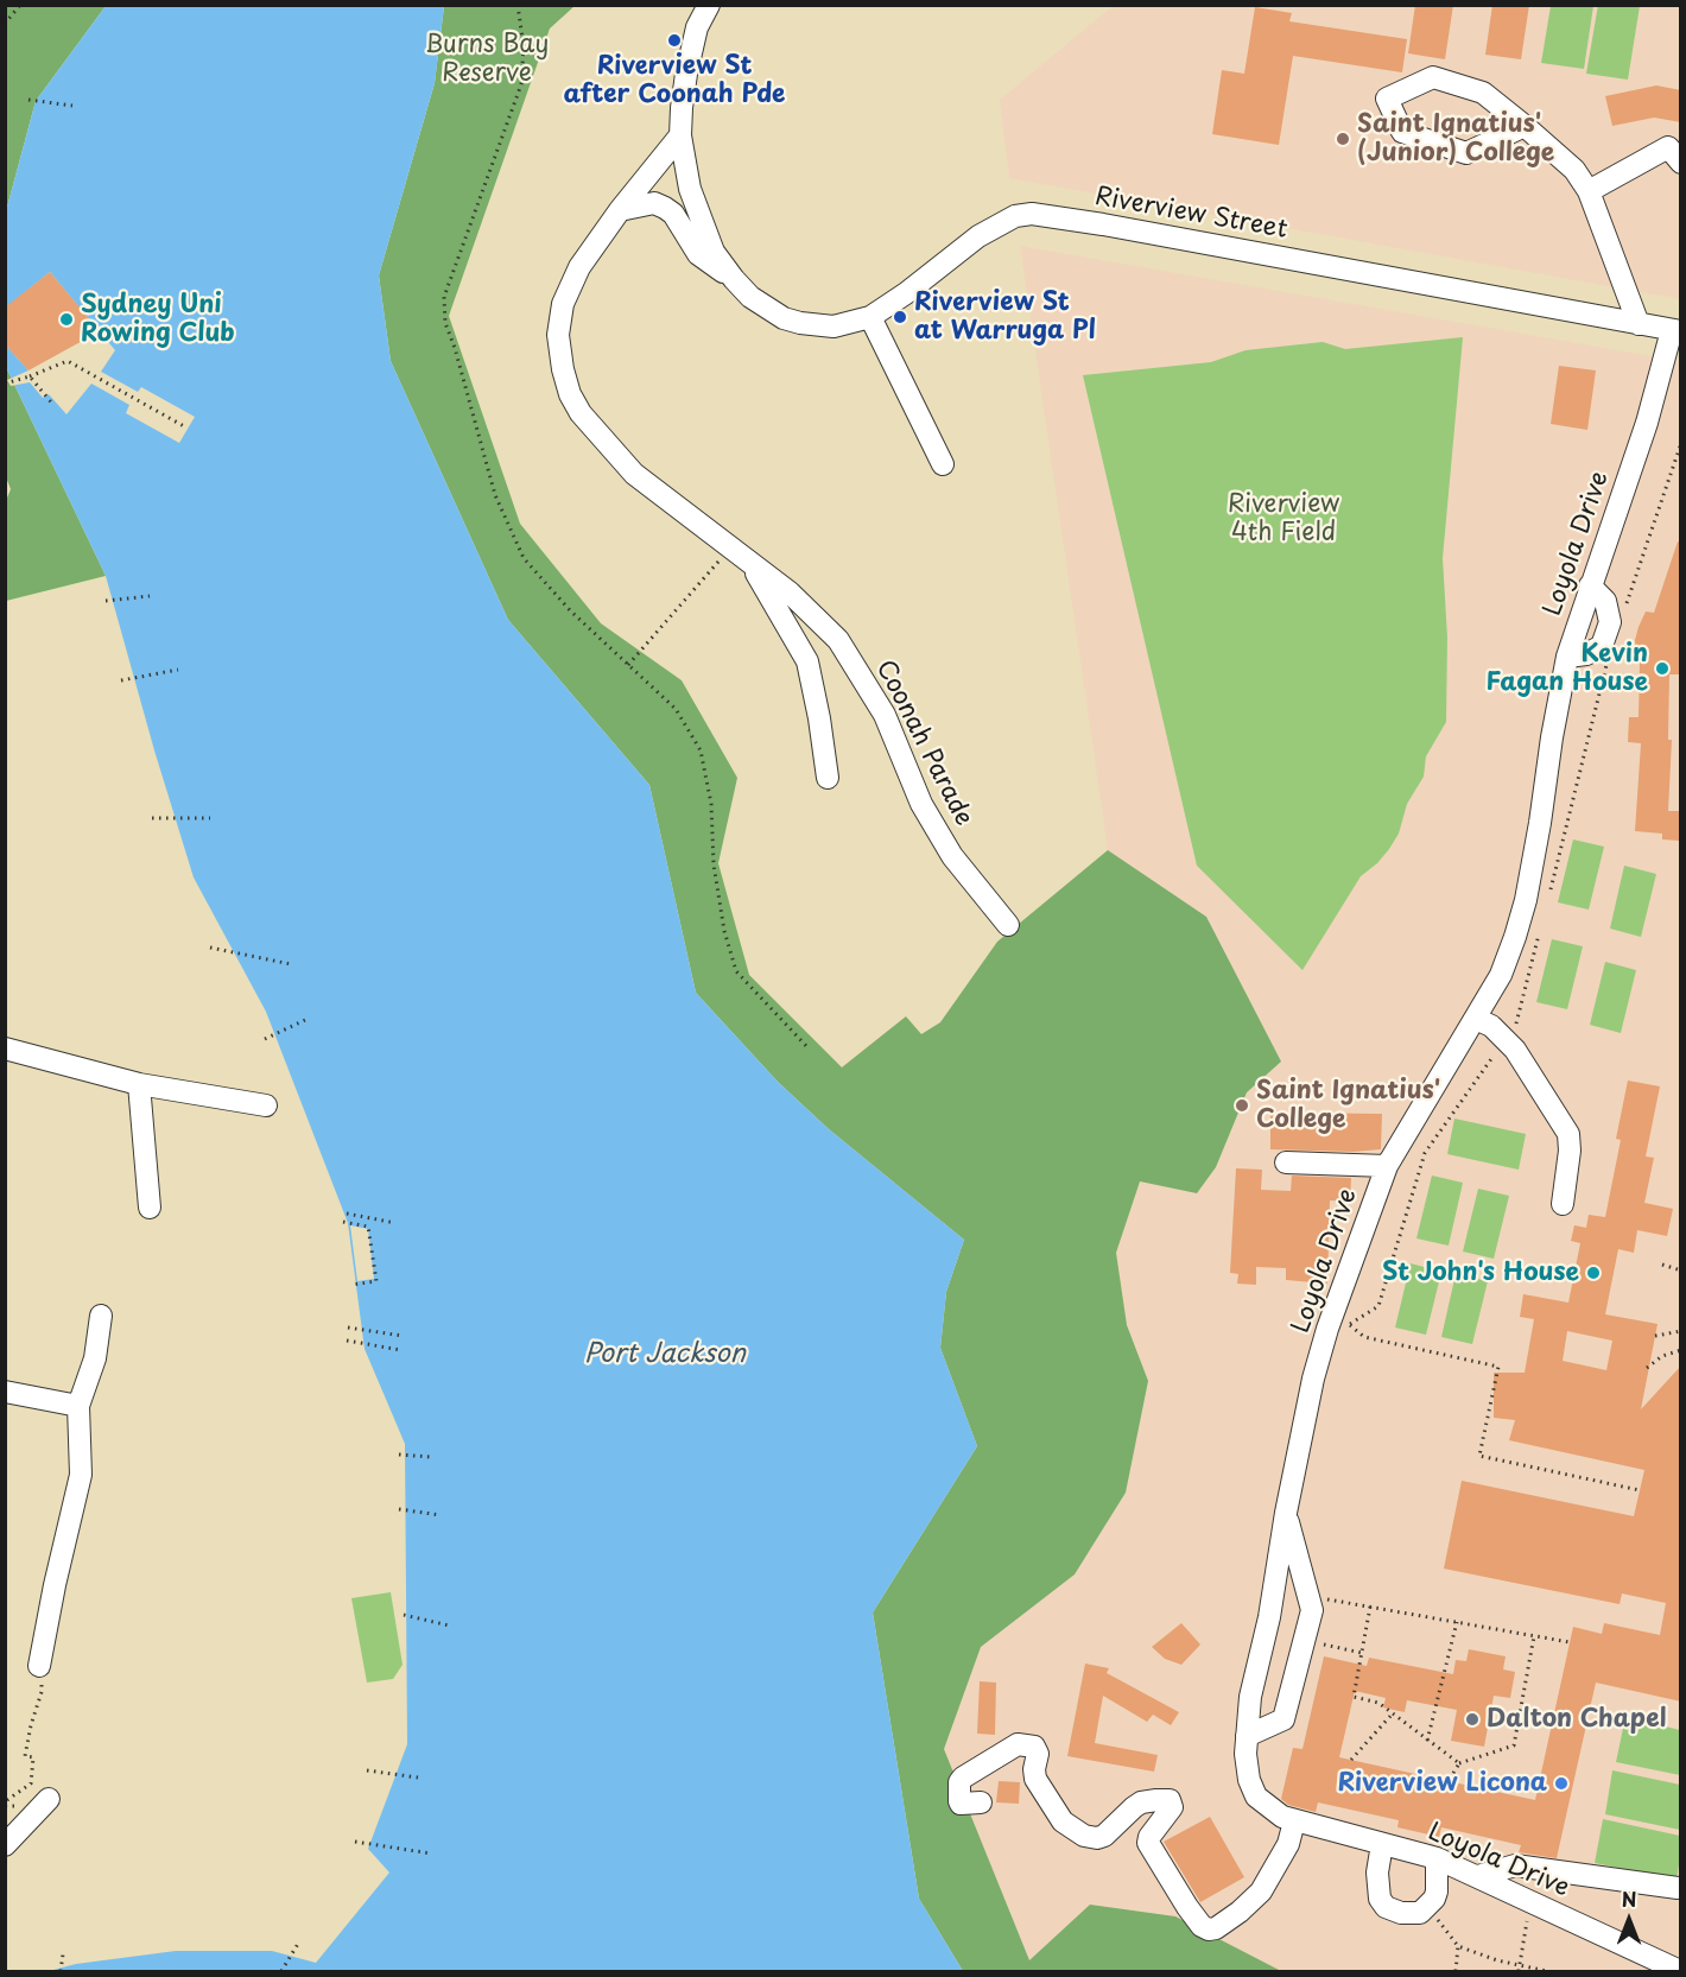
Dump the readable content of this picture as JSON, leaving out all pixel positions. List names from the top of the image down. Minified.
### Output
{"streets":{"street":["Riverview Street","Loyola Drive","Coonah Parade"]},"crossings":[["Riverview Street","Loyola Drive"],["Riverview Street","Coonah Parade"]],"water":["Port Jackson"],"parks":["Burns Bay Reserve","Riverview 4th Field"],"places":["Riverview St after Coonah Pde","Saint Ignatius' (Junior) College","Riverview St at Warruga Pl","Sydney Uni Rowing Club","Kevin Fagan House","Saint Ignatius' College","St John's House","Dalton Chapel","Riverview Licona"],"north":"top"}
